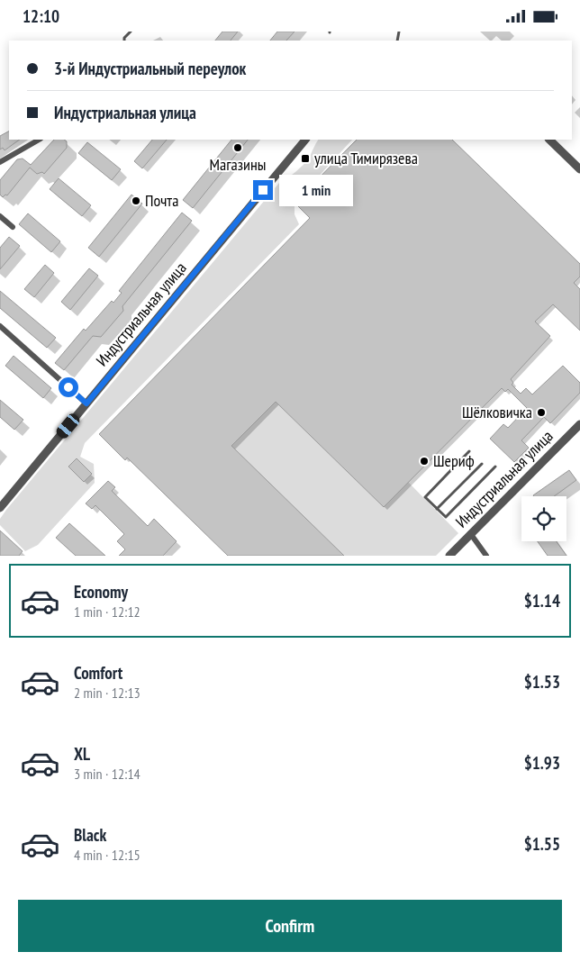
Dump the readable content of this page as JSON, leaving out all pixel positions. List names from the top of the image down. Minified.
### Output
{"streets":{"street":["Индустриальная улица"]},"places":{"other":["Магазины","Почта","Шёлковичка","Шериф"],"transit":["улица Тимирязева"]},"page":{"status":"12:10","banner":["3-й Индустриальный переулок","Индустриальная улица"],"bubble":"1 min","list":[{"name":"Economy","note":"1 min · 12:12","value":"$1.14"},{"name":"Comfort","note":"2 min · 12:13","value":"$1.53"},{"name":"XL","note":"3 min · 12:14","value":"$1.93"},{"name":"Black","note":"4 min · 12:15","value":"$1.55"}],"buttons":"Confirm"}}
